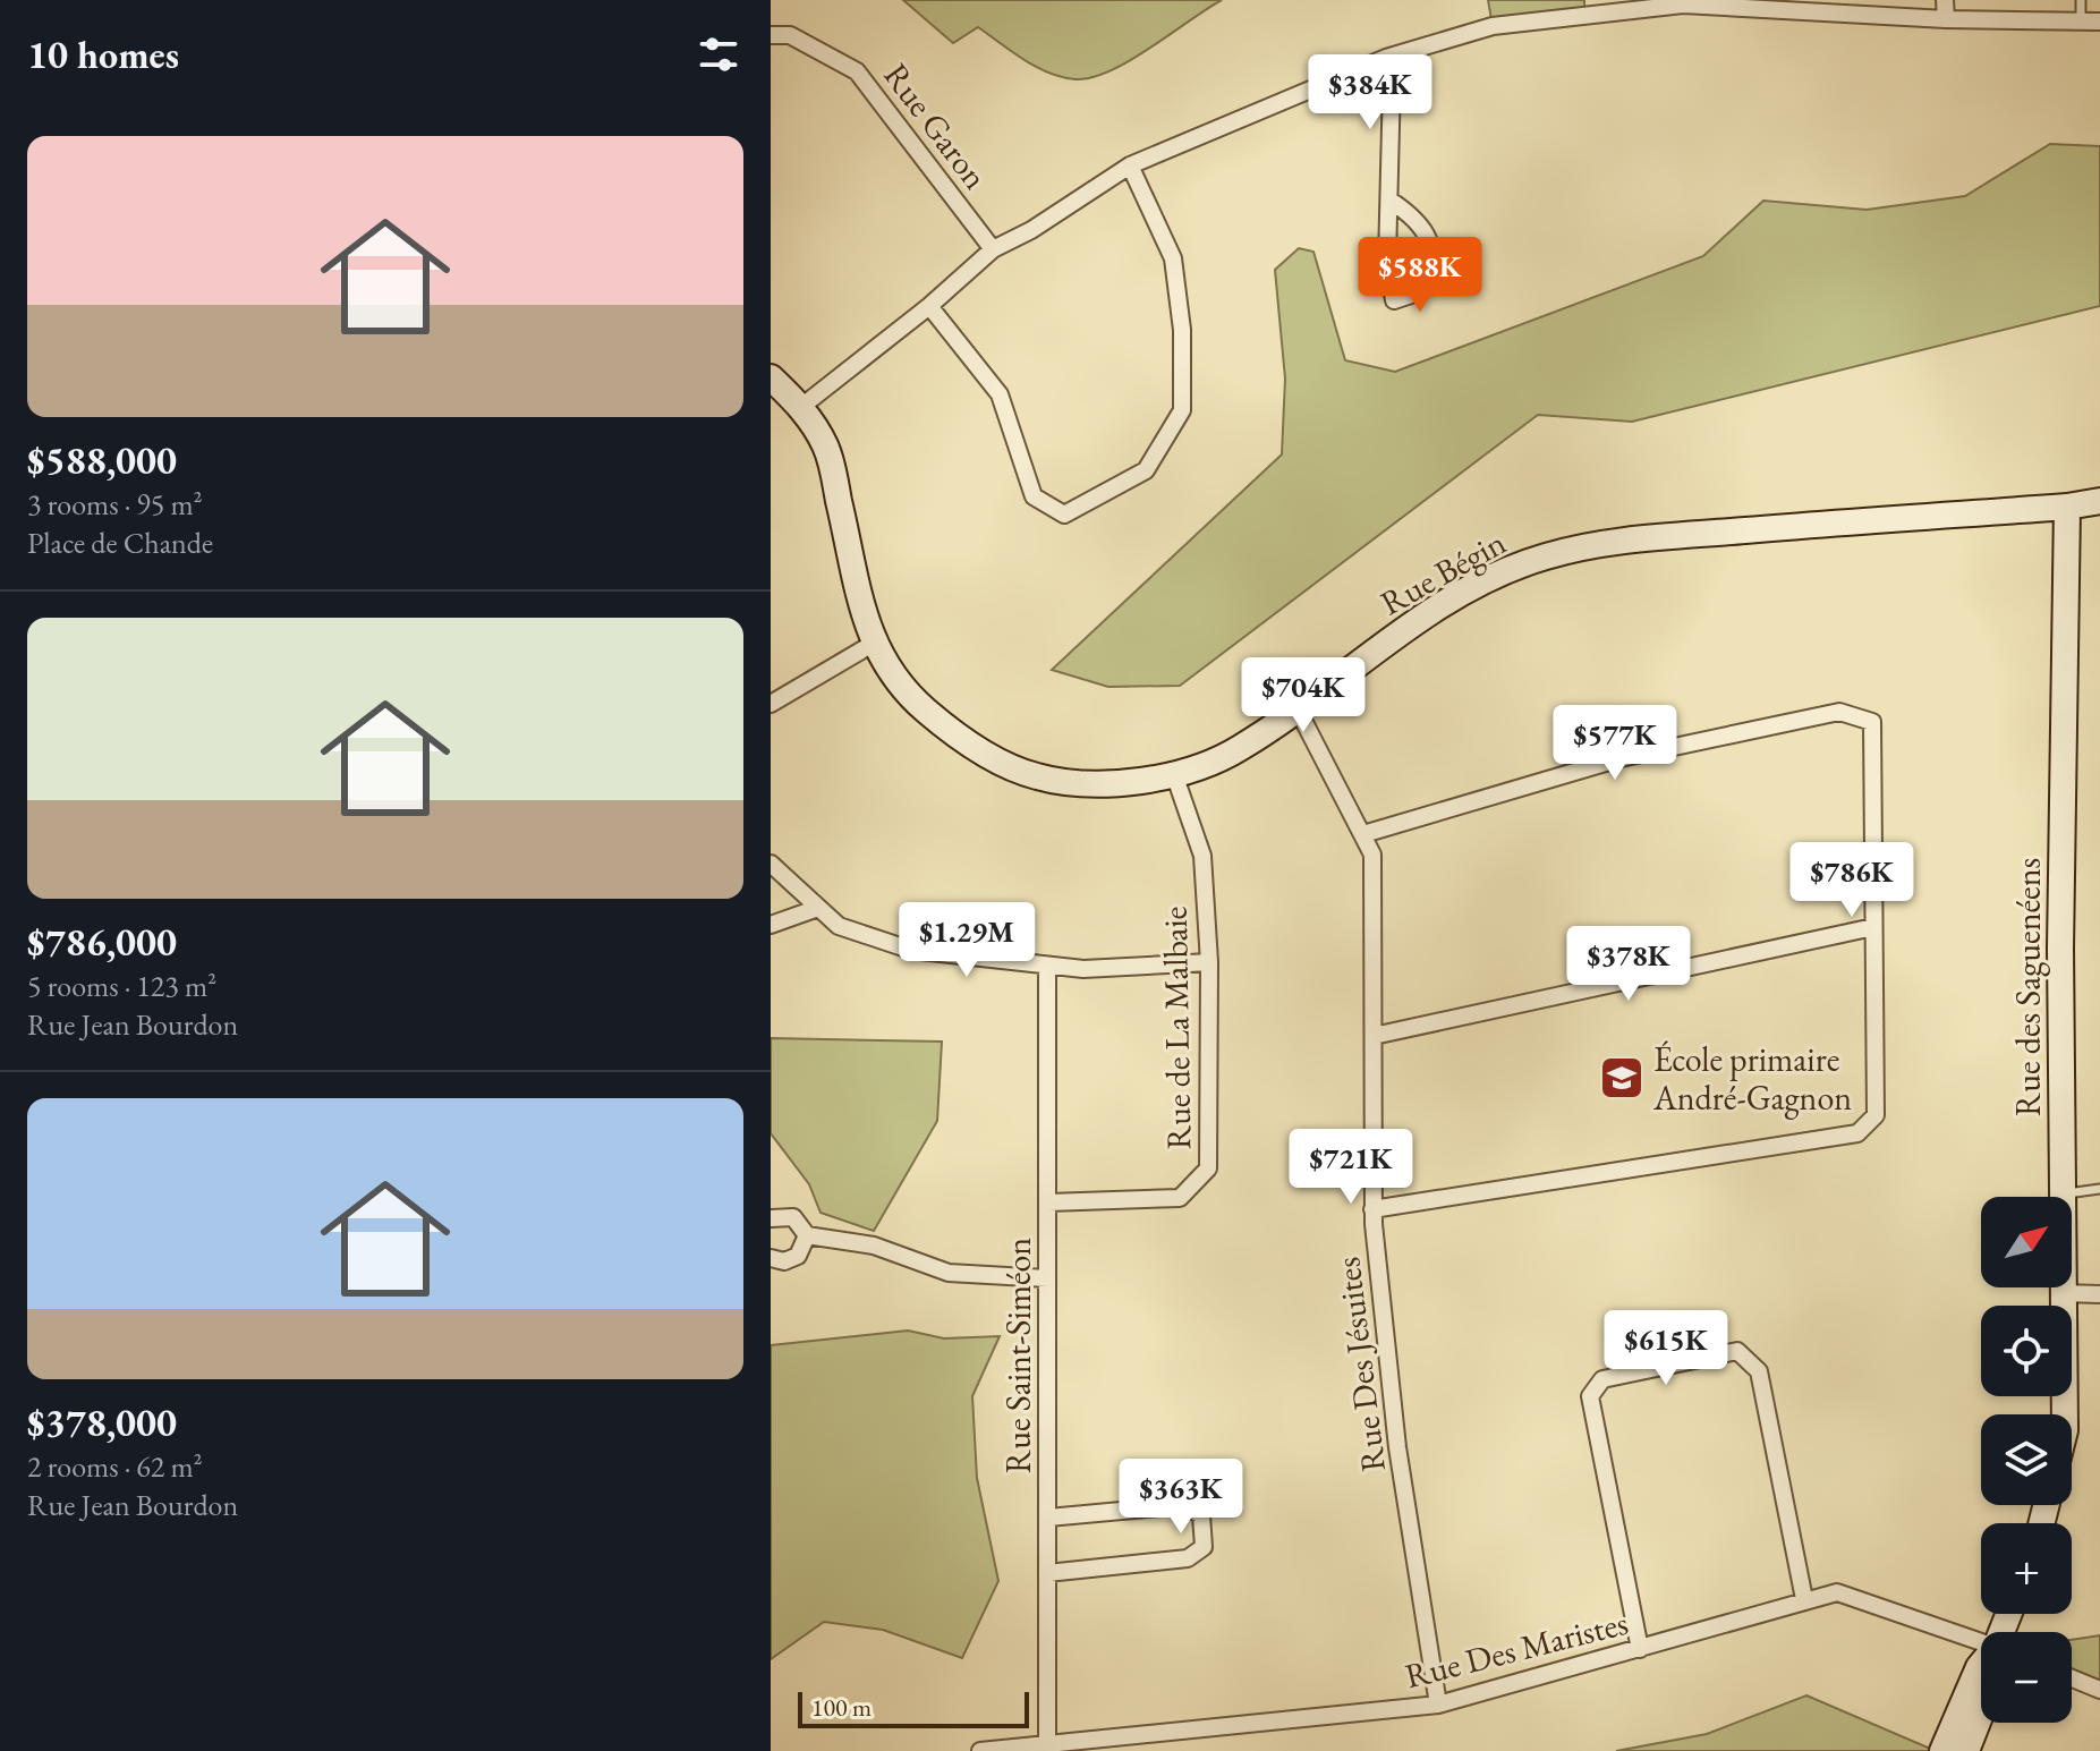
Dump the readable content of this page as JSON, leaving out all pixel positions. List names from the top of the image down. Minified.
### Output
{"streets":{"street":["Rue Garon","Rue Bégin","Rue des Saguenéens","Rue de La Malbaie","Rue Saint-Siméon","Rue Des Jésuites","Rue Des Maristes"]},"crossings":[["Rue Bégin","Rue des Saguenéens"],["Rue Bégin","Rue de La Malbaie"],["Rue Bégin","Rue Des Jésuites"],["Rue de La Malbaie","Rue Saint-Siméon"],["Rue Saint-Siméon","Rue Des Maristes"],["Rue Des Jésuites","Rue Des Maristes"]],"places":{"school or university":["École primaire André-Gagnon"]},"scale_bar":"100 m","north":"top right","page":{"heading":"10 homes","price":["$384K","$588K","$704K","$577K","$786K","$1.29M","$378K","$721K","$615K","$363K"],"list":[{"name":"$588,000","note":"3 rooms · 95 m² · Place de Chande"},{"name":"$786,000","note":"5 rooms · 123 m² · Rue Jean Bourdon"},{"name":"$378,000","note":"2 rooms · 62 m² · Rue Jean Bourdon"}],"map_buttons":["+","−"],"scale":"100 m"}}
